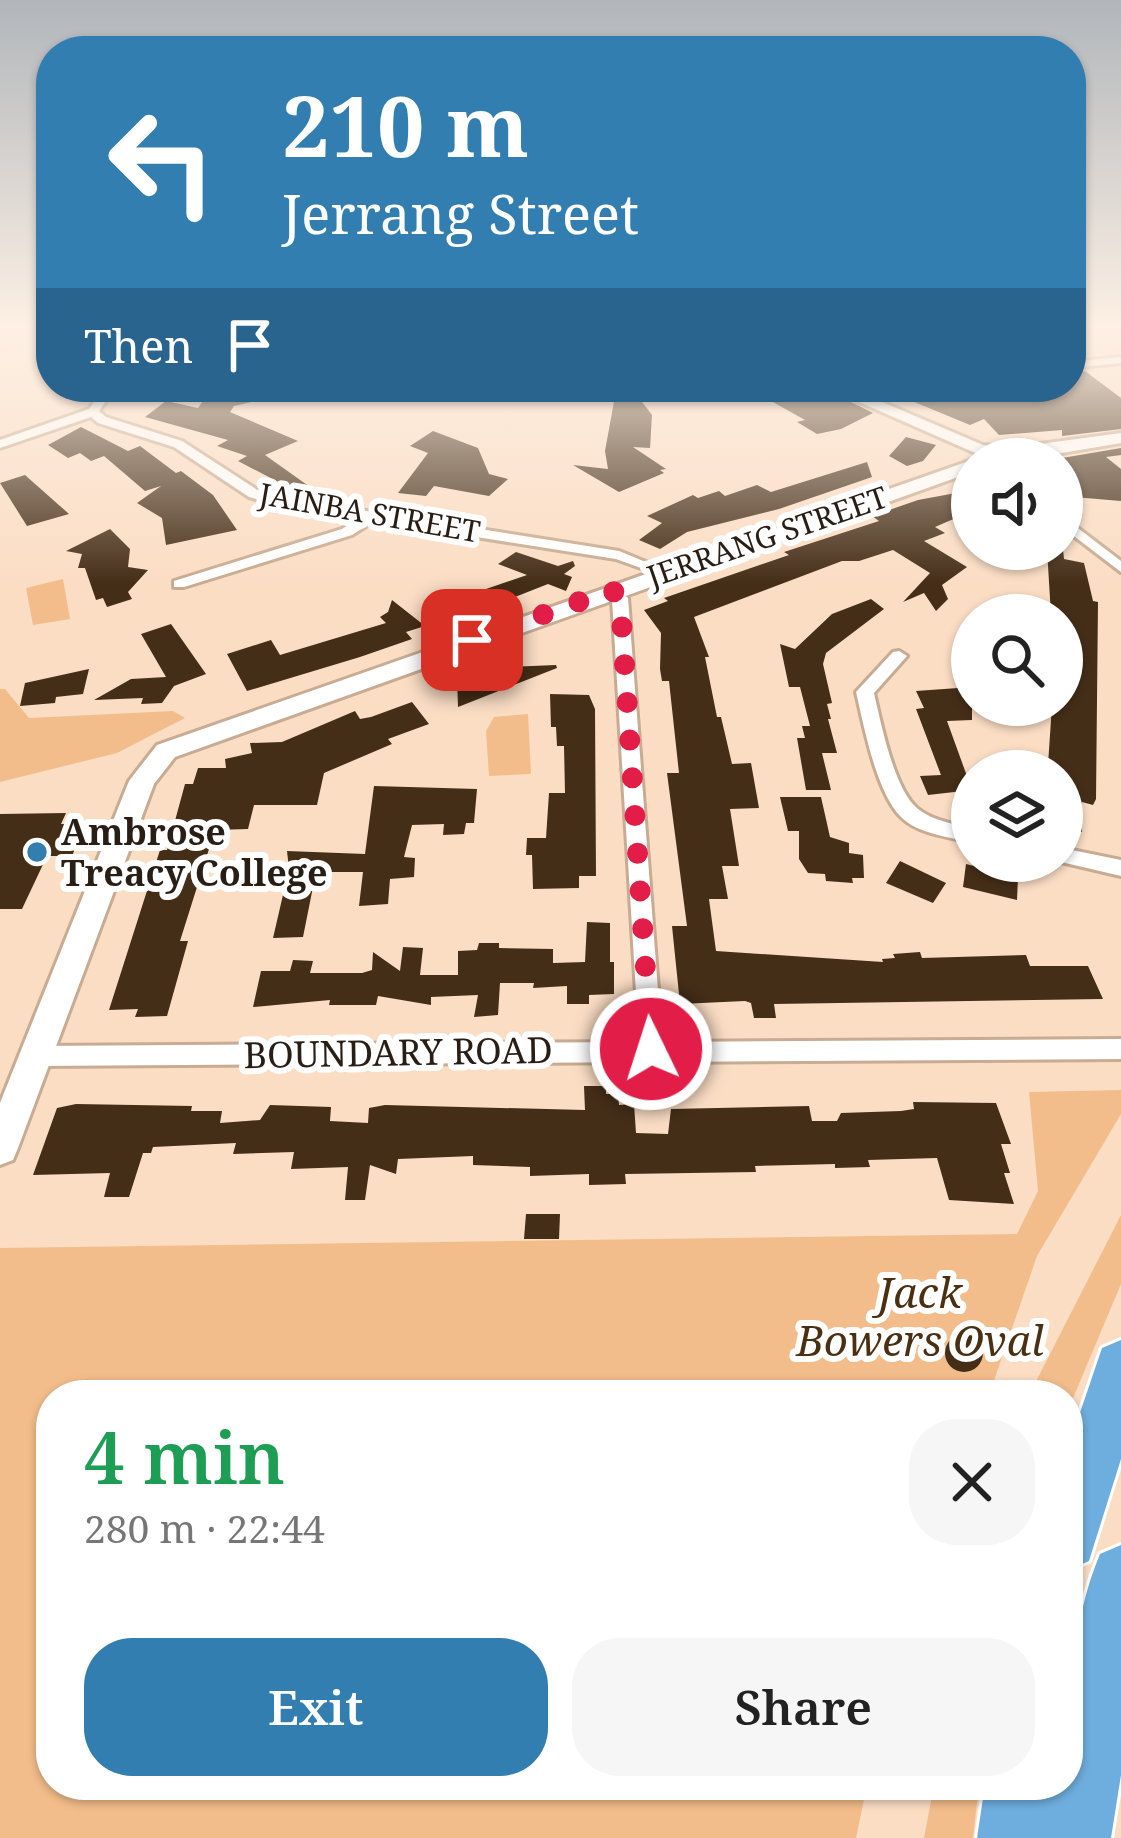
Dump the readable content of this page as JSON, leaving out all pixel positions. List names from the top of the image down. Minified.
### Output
{"streets":{"street":["JAINBA STREET","JERRANG STREET","BOUNDARY ROAD"]},"crossings":[["JAINBA STREET","JERRANG STREET"],["JERRANG STREET","BOUNDARY ROAD"]],"parks":["Jack Bowers Oval"],"places":["Ambrose Treacy College"],"page":{"turn":["210 m","Jerrang Street"],"then":"Then","heading":["4 min","280 m · 22:44"],"buttons":["Exit","Share"]}}
